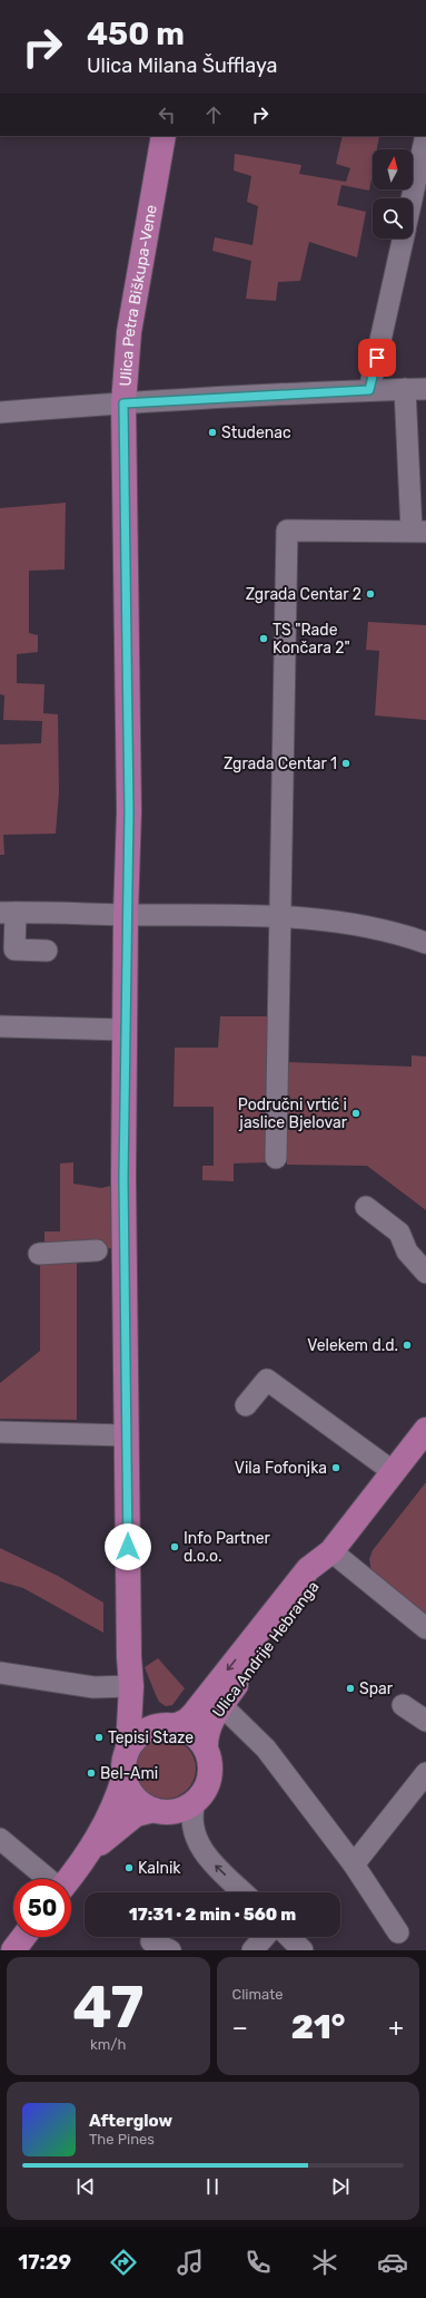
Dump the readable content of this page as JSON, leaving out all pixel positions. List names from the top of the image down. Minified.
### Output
{"streets":{"main road":["Ulica Petra Biškupa-Vene","Ulica Andrije Hebranga"]},"crossings":[["Ulica Petra Biškupa-Vene","Ulica Andrije Hebranga"]],"places":["Studenac","Zgrada Centar 2","TS \"Rade Končara 2\"","Zgrada Centar 1","Područni vrtić i jaslice Bjelovar","Velekem d.d.","Vila Fofonjka","Info Partner d.o.o.","Spar","Tepisi Staze","Bel-Ami","Kalnik"],"north":"top","page":{"turn":["450 m","Ulica Milana Šufflaya"],"limit":"50","trip":"17:31 · 2 min · 560 m","tile":[["47","km/h"],"Climate"],"heat":["−","21°","+"],"song":["Afterglow","The Pines"],"tabs":"17:29"}}
